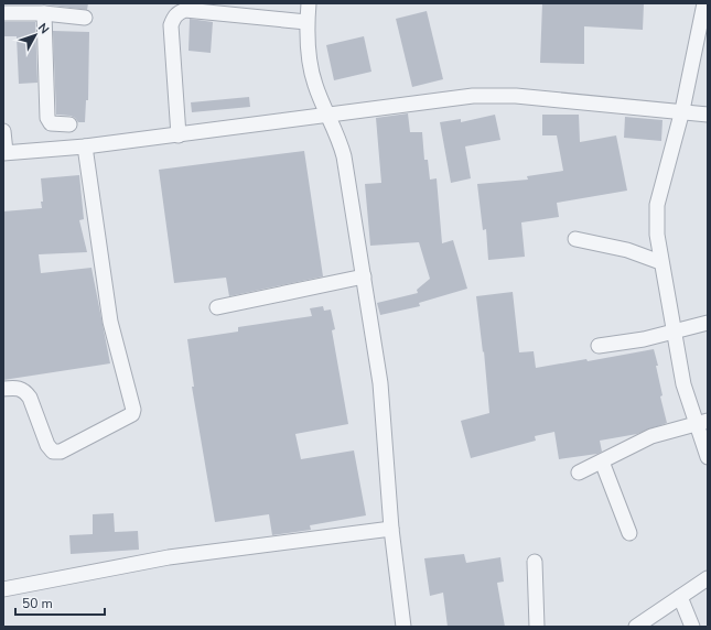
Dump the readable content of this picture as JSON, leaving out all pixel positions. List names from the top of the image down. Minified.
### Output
{"scale_bar":"50 m","north":"top right"}
